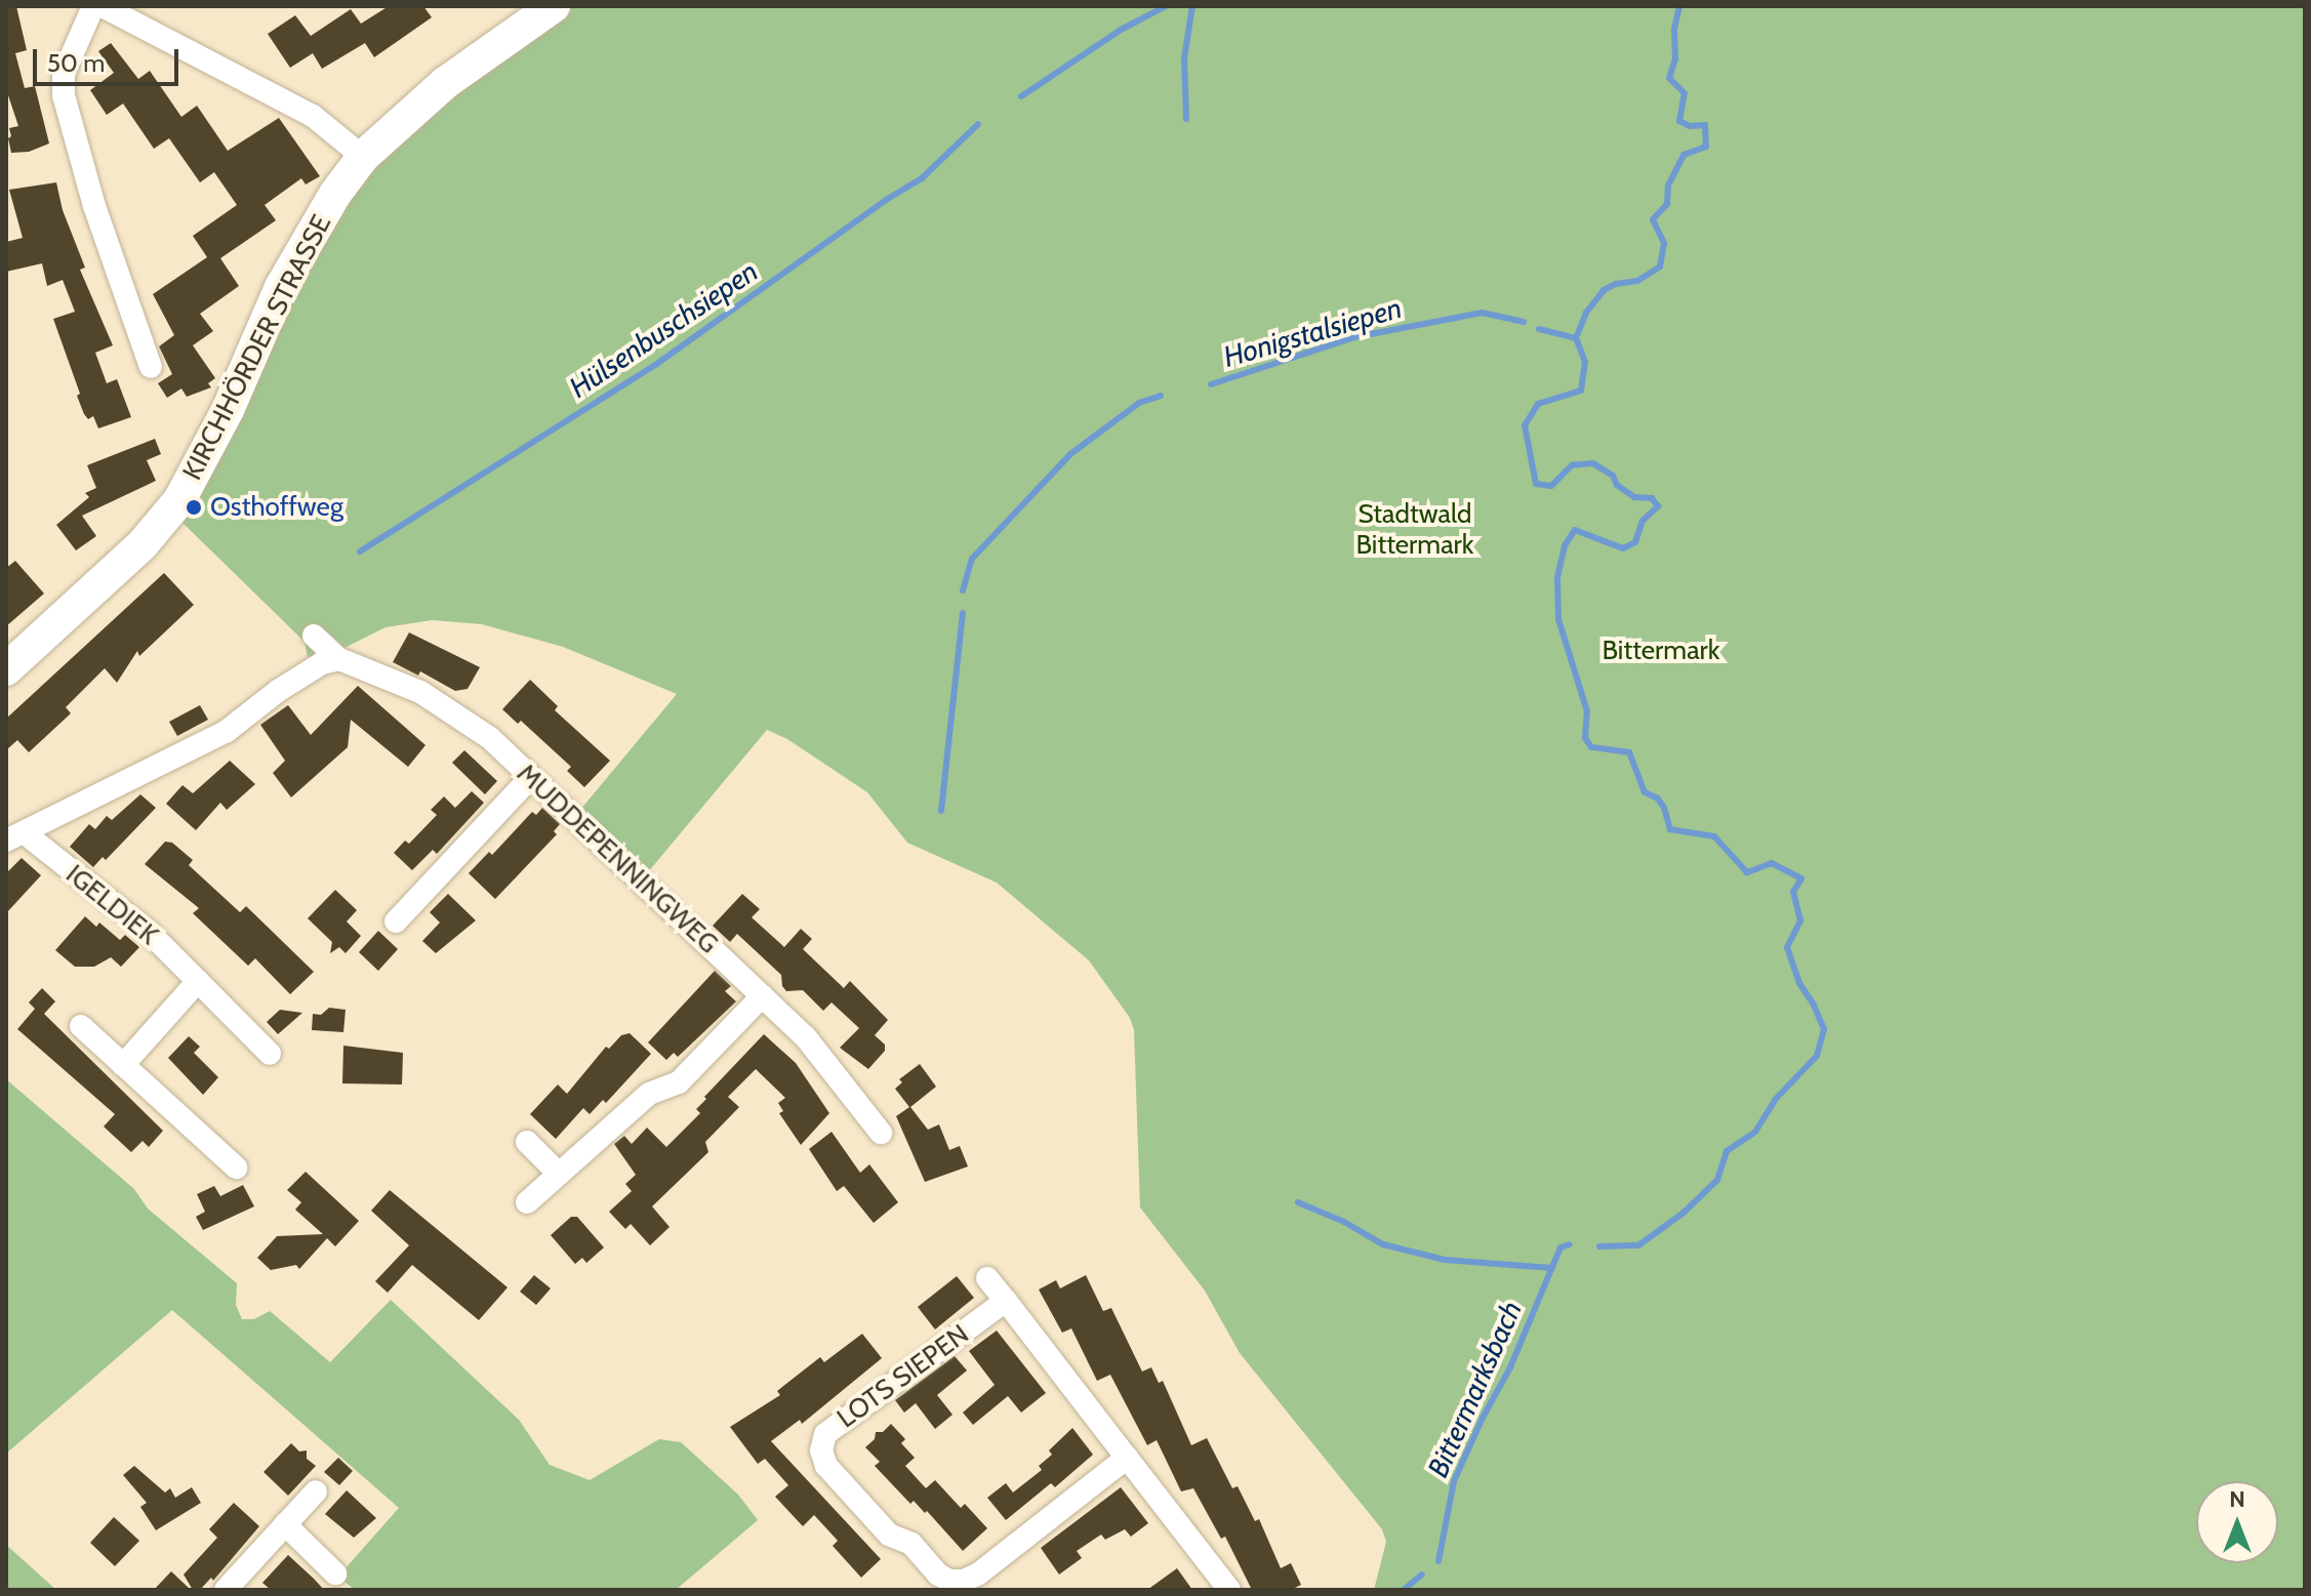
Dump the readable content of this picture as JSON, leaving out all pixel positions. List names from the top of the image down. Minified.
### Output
{"streets":{"main road":["KIRCHHÖRDER STRASSE"],"street":["MUDDEPENNINGWEG","IGELDIEK","LOTS SIEPEN"]},"water":["Hülsenbuschsiepen","Honigstalsiepen","Bittermarksbach"],"parks":["Stadtwald Bittermark","Bittermark"],"places":["Osthoffweg"],"scale_bar":"50 m","north":"top"}
